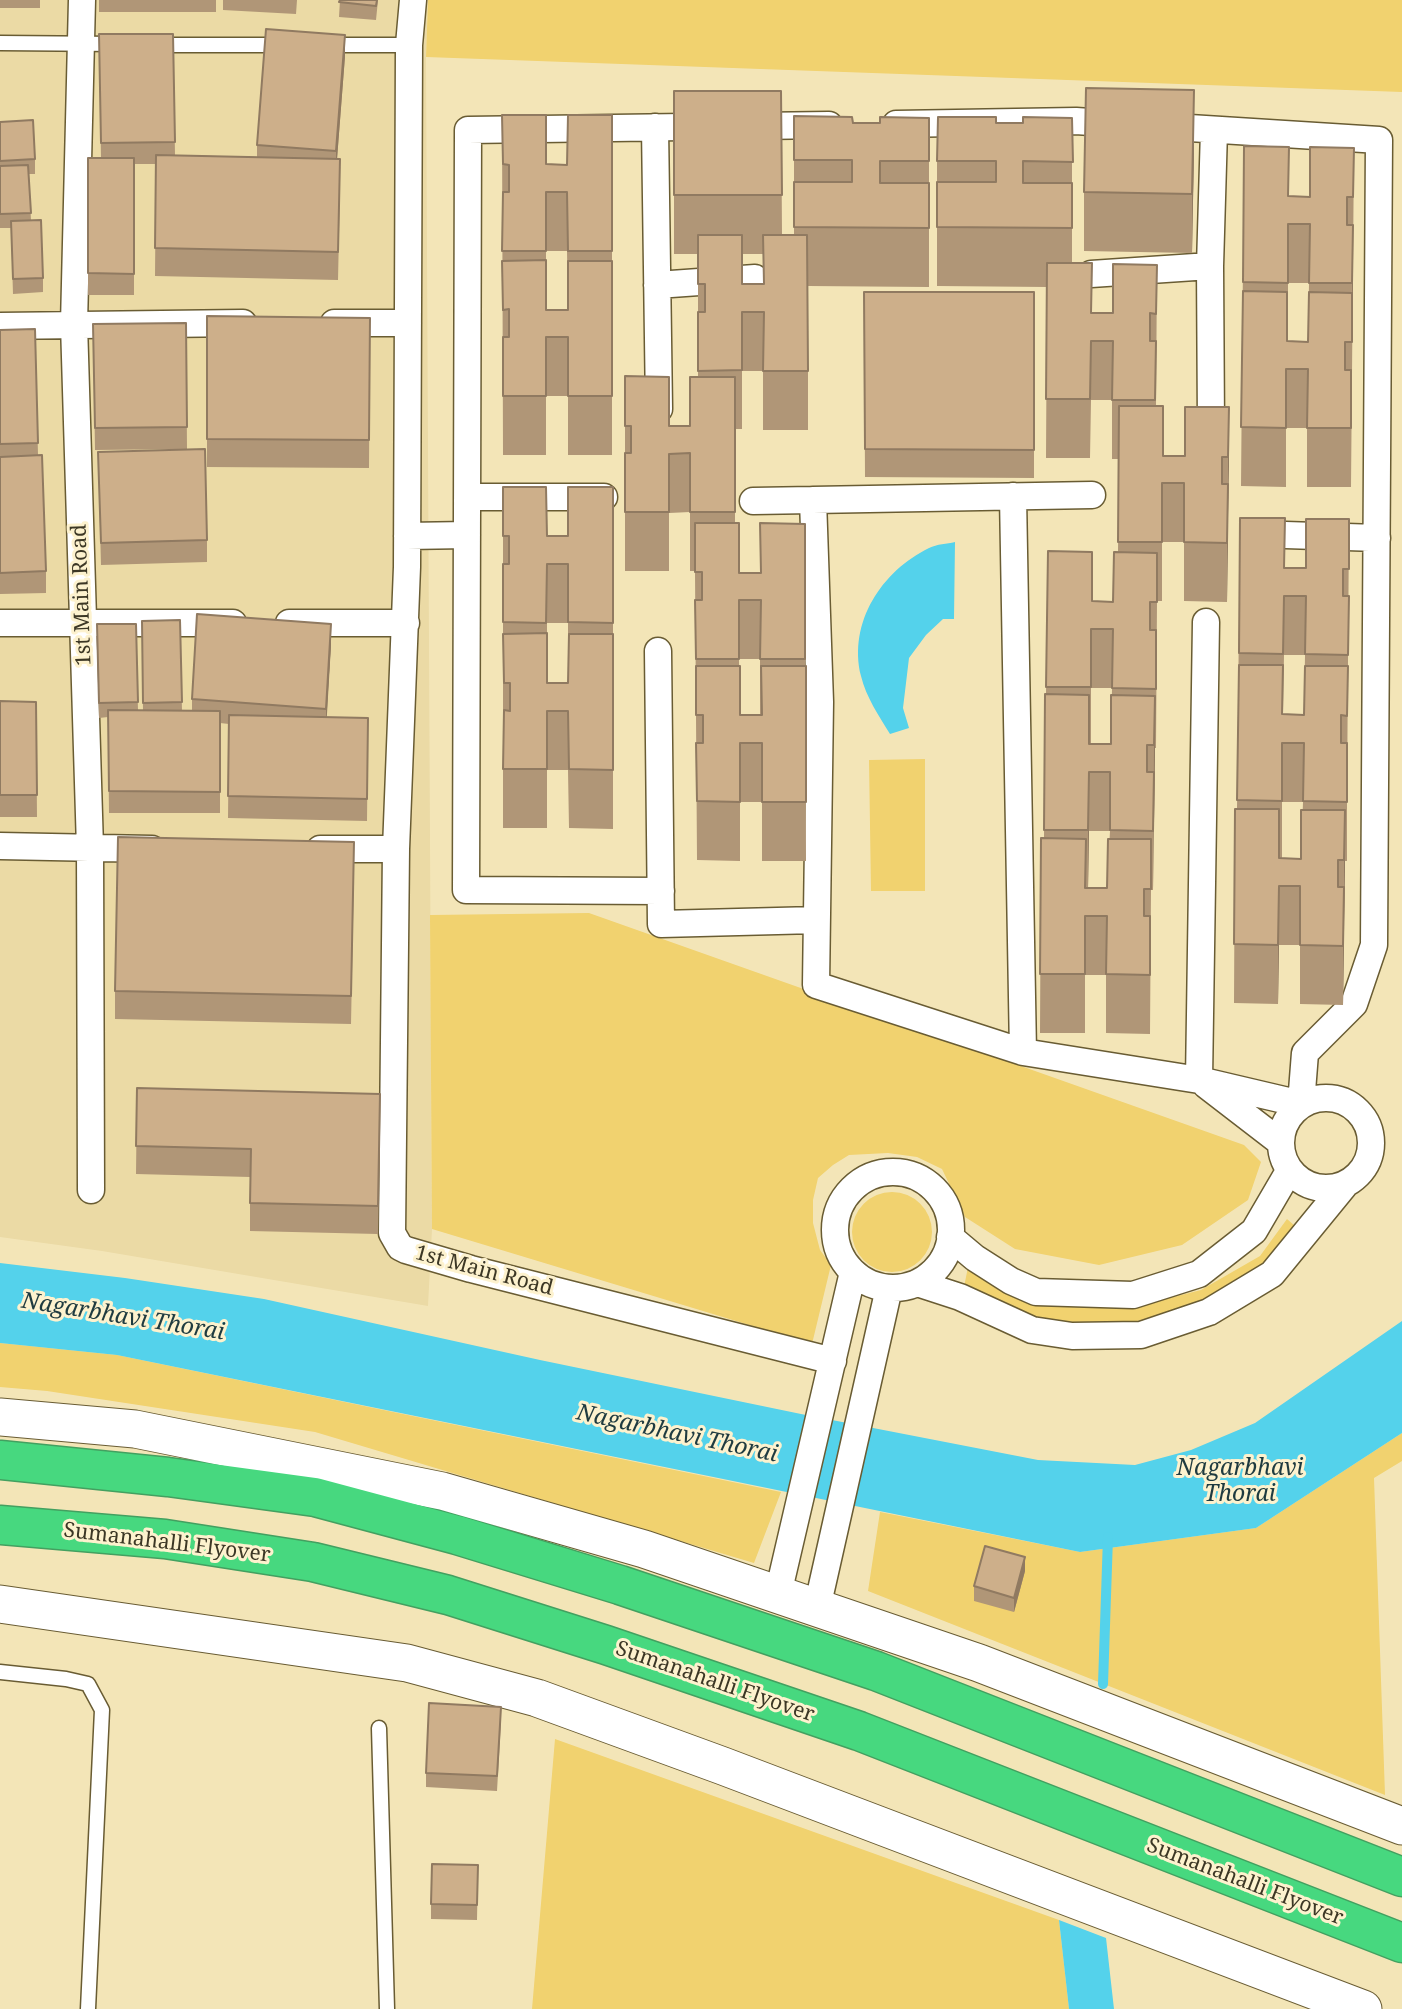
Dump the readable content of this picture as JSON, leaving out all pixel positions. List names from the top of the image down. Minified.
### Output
{"streets":{"highway":["Sumanahalli Flyover"],"street":["1st Main Road"]},"water":["Nagarbhavi Thorai"]}
